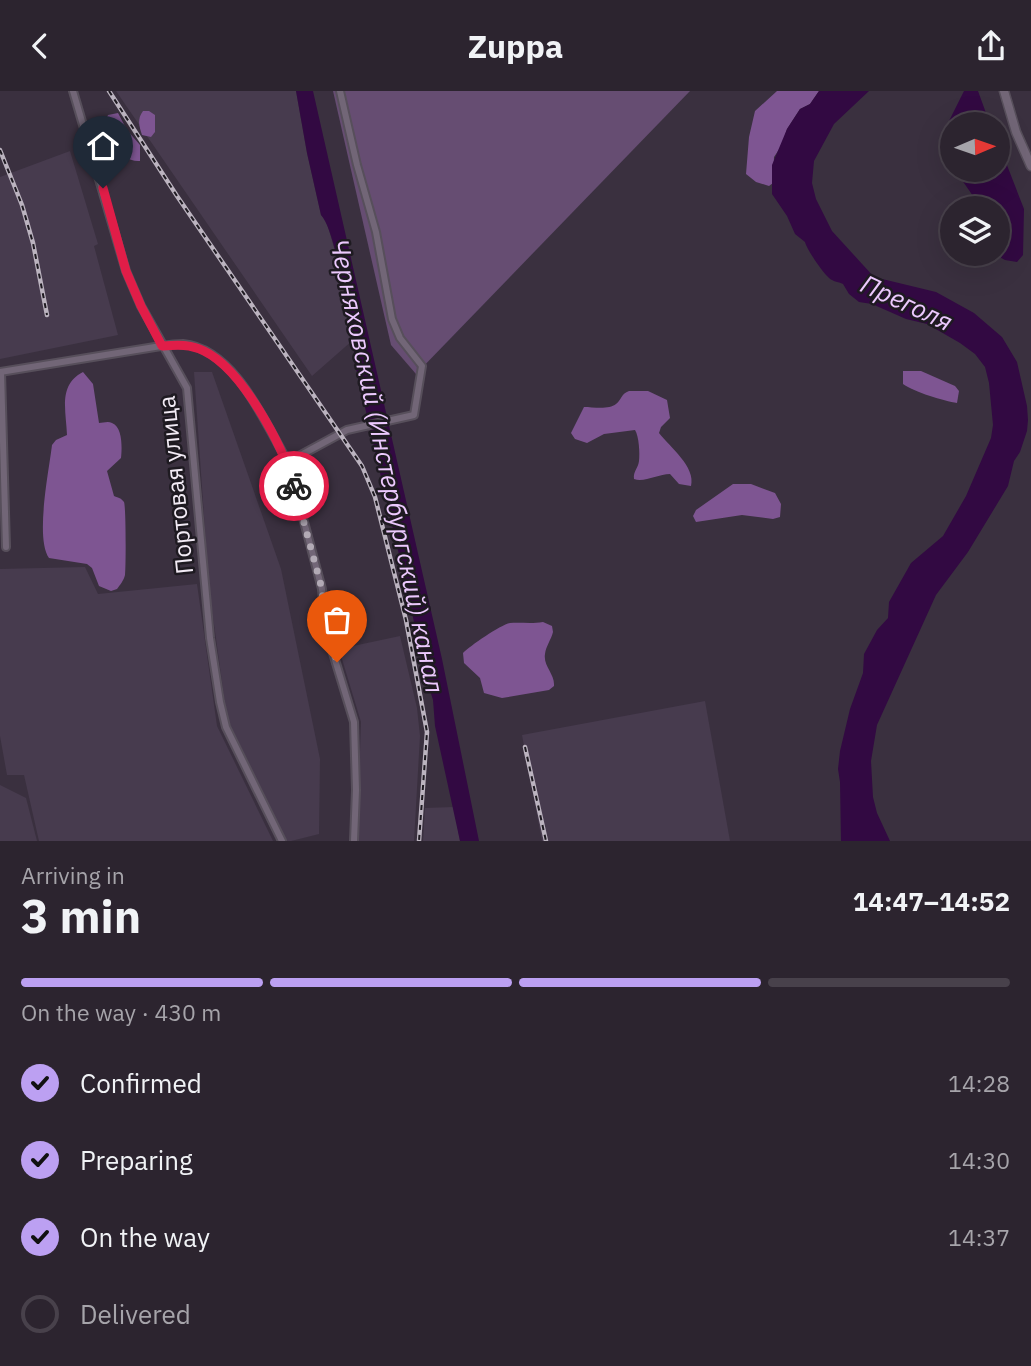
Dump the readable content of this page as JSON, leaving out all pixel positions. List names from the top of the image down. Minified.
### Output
{"streets":{"street":["Портовая улица"]},"water":["Преголя","Черняховский (Инстербургский) канал"],"north":"right","page":{"header":"Zuppa","heading":["3 min","Arriving in","14:47–14:52"],"bar":"On the way · 430 m","list":[["Confirmed","14:28"],["Preparing","14:30"],["On the way","14:37"],"Delivered"]}}
